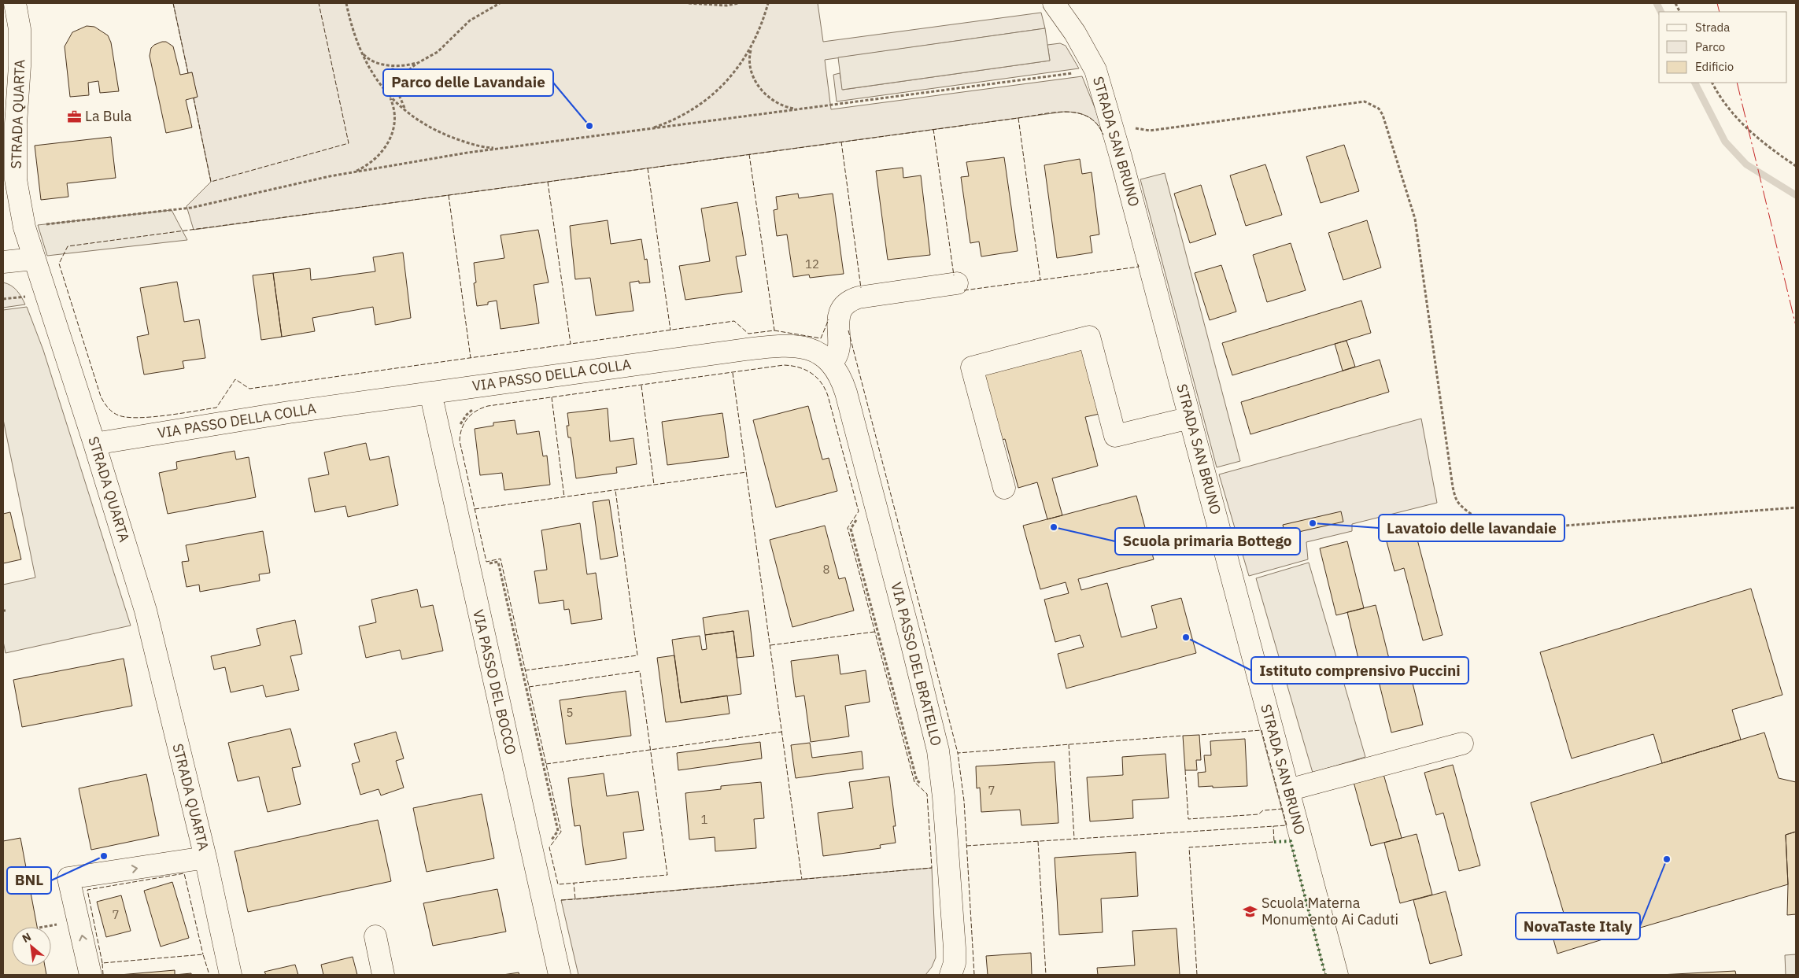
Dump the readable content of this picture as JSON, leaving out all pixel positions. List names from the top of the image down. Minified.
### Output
{"streets":{"street":["STRADA QUARTA","STRADA SAN BRUNO","VIA PASSO DELLA COLLA","VIA PASSO DEL BRATELLO","VIA PASSO DEL BOCCO"]},"crossings":[["STRADA QUARTA","VIA PASSO DELLA COLLA"],["VIA PASSO DELLA COLLA","VIA PASSO DEL BRATELLO"],["VIA PASSO DELLA COLLA","VIA PASSO DEL BOCCO"]],"places":{"office":["La Bula"],"other":["Parco delle Lavandaie","Lavatoio delle lavandaie","Scuola primaria Bottego","Istituto comprensivo Puccini","BNL","NovaTaste Italy"],"school or university":["Scuola Materna Monumento Ai Caduti"]},"house_numbers":["12","8","5","7","1","7"],"legend":["Strada","Parco","Edificio"],"north":"top left"}
